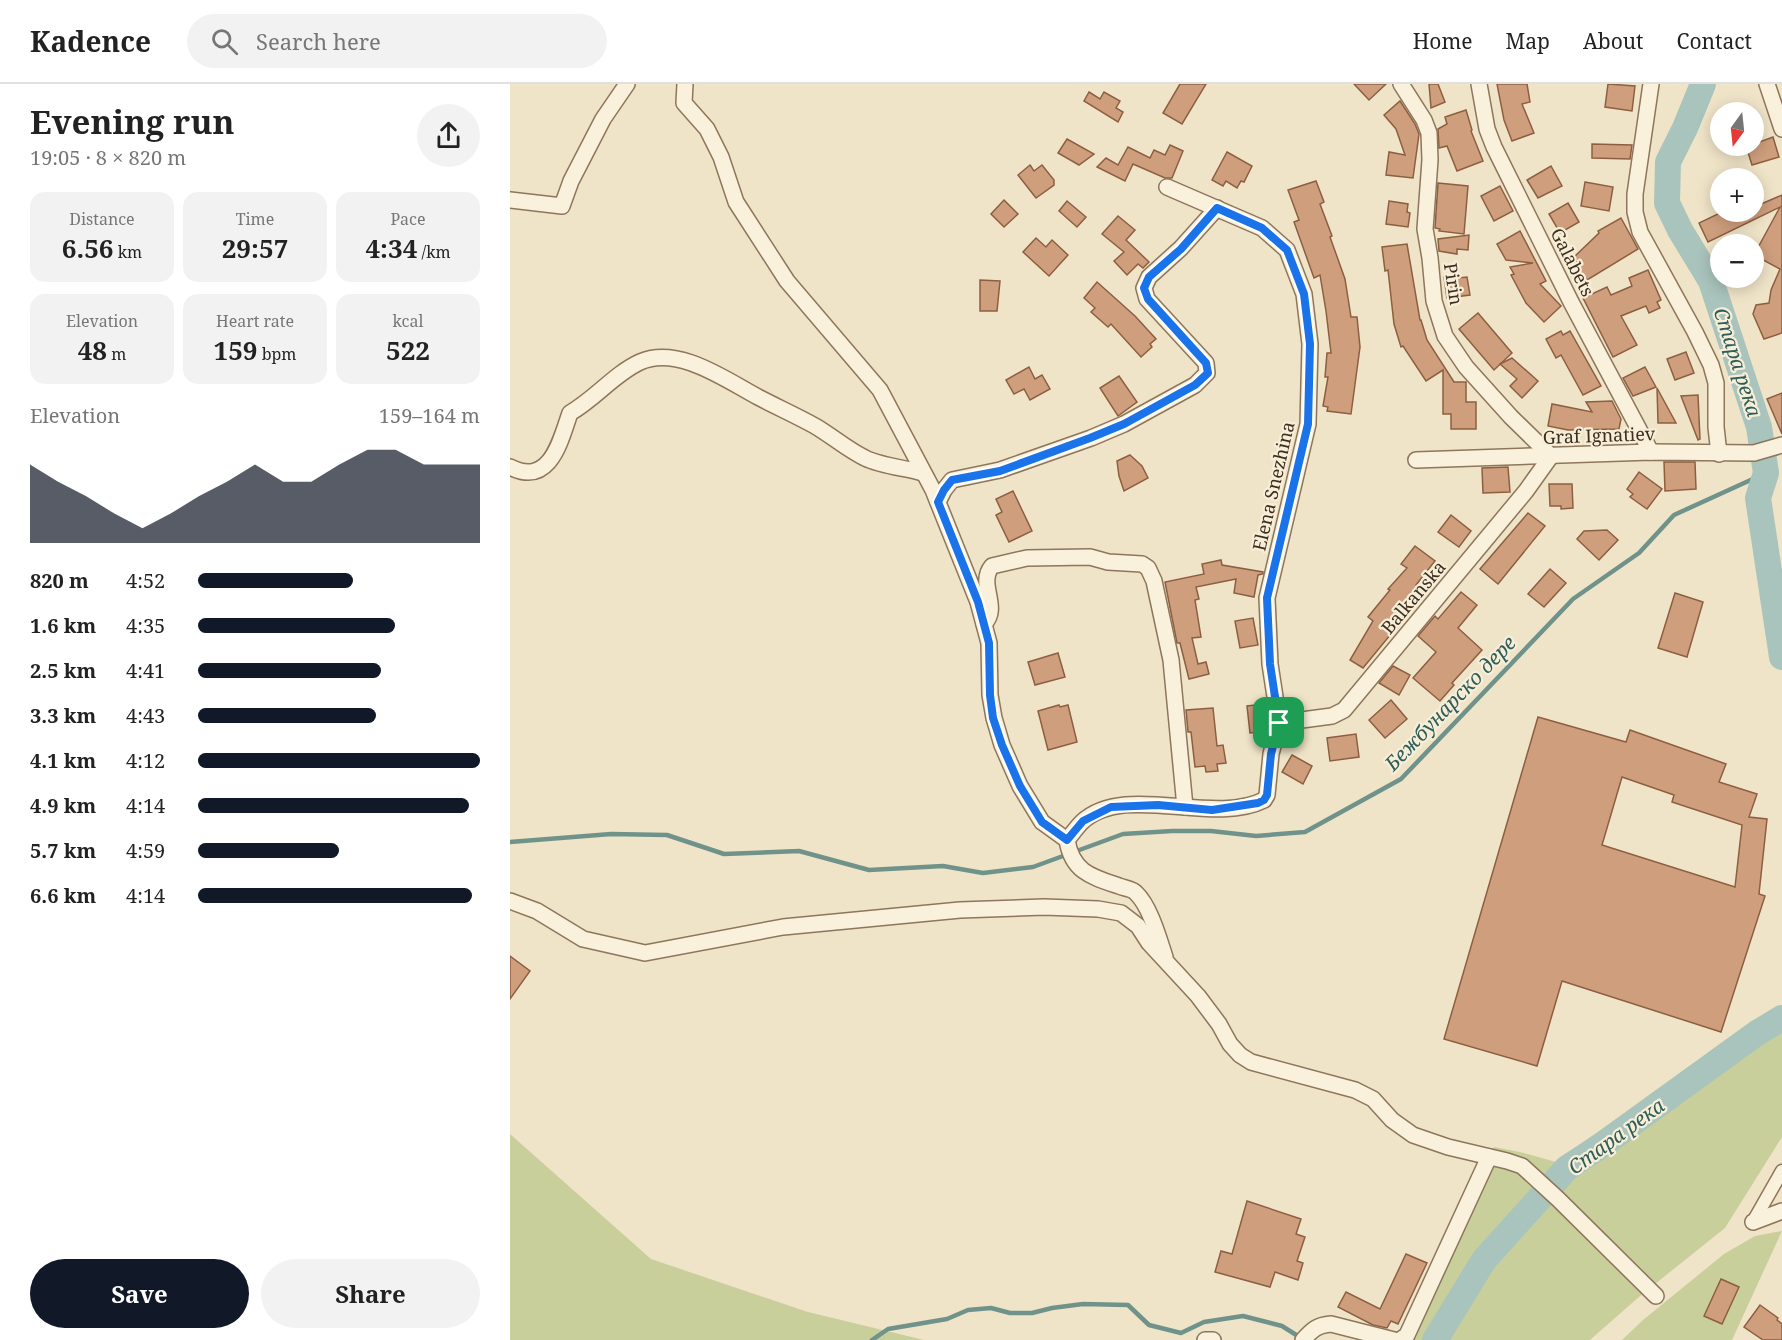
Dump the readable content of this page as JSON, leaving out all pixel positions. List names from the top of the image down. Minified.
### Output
{"streets":{"street":["Galabets","Pirin","Graf Ignatiev","Elena Snezhina","Balkanska"]},"crossings":[["Galabets","Graf Ignatiev"],["Pirin","Graf Ignatiev"],["Pirin","Balkanska"],["Graf Ignatiev","Balkanska"],["Elena Snezhina","Balkanska"]],"water":["Стара река","Бежбунарско дере"],"north":"bottom","page":{"header":"Kadence","search":"Search here","nav":["Home","Map","About","Contact"],"heading":["Evening run","19:05 · 8 × 820 m"],"map_buttons":["+","−"],"stats":[["Distance","6.56 km"],["Time","29:57"],["Pace","4:34 /km"],["Elevation","48 m"],["Heart rate","159 bpm"],["kcal","522"]],"chart":["Elevation","159–164 m"],"list":[{"name":"820 m","note":"4:52"},{"name":"1.6 km","note":"4:35"},{"name":"2.5 km","note":"4:41"},{"name":"3.3 km","note":"4:43"},{"name":"4.1 km","note":"4:12"},{"name":"4.9 km","note":"4:14"},{"name":"5.7 km","note":"4:59"},{"name":"6.6 km","note":"4:14"}],"buttons":["Save","Share"]}}
